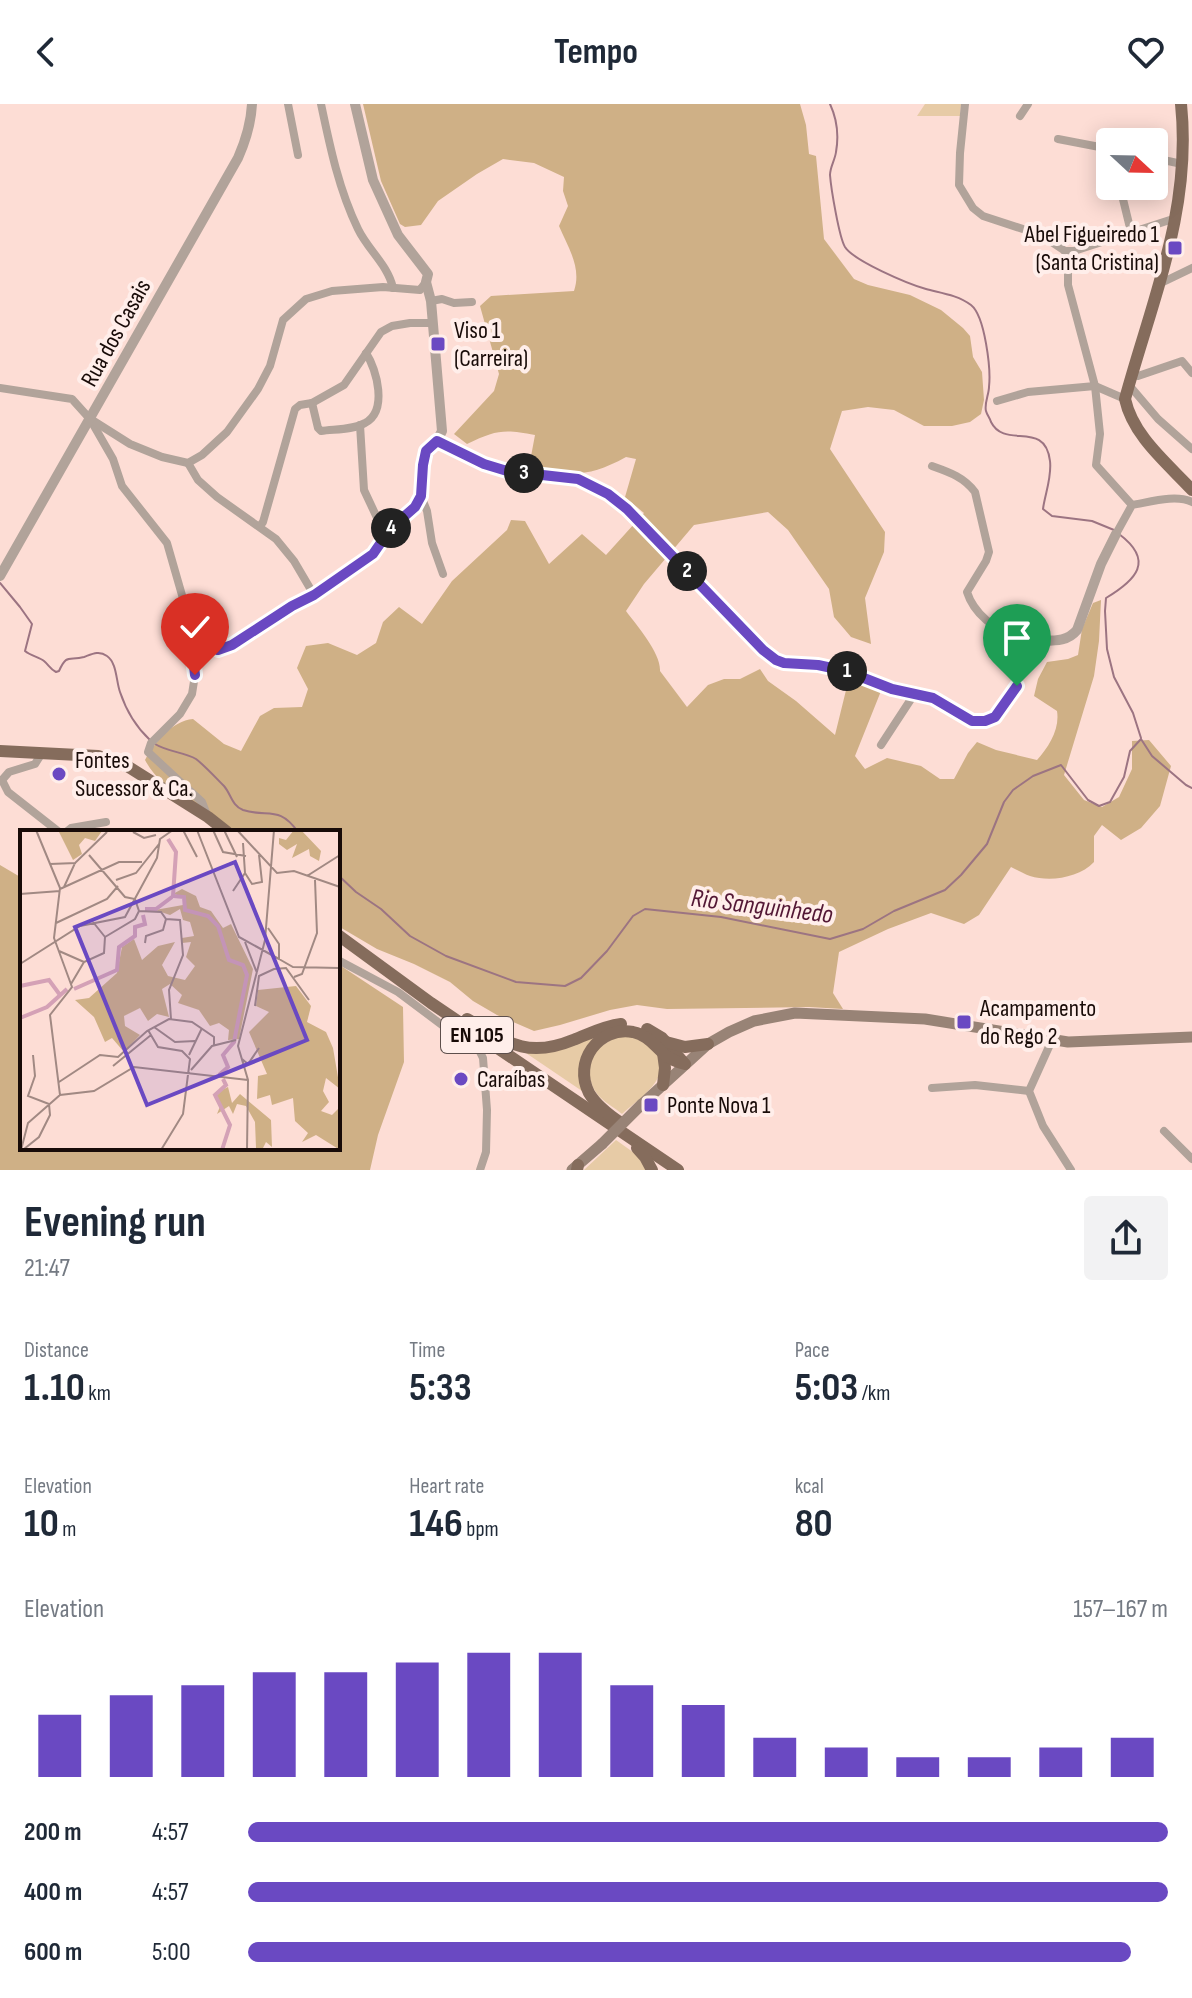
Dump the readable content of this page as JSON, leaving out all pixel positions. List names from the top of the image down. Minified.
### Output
{"streets":{"main road":["EN 105"],"street":["Rua dos Casais"]},"water":["Rio Sanguinhedo"],"places":{"transit":["Abel Figueiredo 1 (Santa Cristina)","Viso 1 (Carreira)","Acampamento do Rego 2","Ponte Nova 1"],"other":["Fontes Sucessor & Ca.","Caraíbas"]},"north":"right","page":{"header":"Tempo","pins":["3","4","2","1"],"heading":["Evening run","21:47"],"stats":[["Distance","1.10 km"],["Time","5:33"],["Pace","5:03 /km"],["Elevation","10 m"],["Heart rate","146 bpm"],["kcal","80"]],"chart":["Elevation","157–167 m"],"list":[{"name":"200 m","note":"4:57"},{"name":"400 m","note":"4:57"},{"name":"600 m","note":"5:00"}]}}
